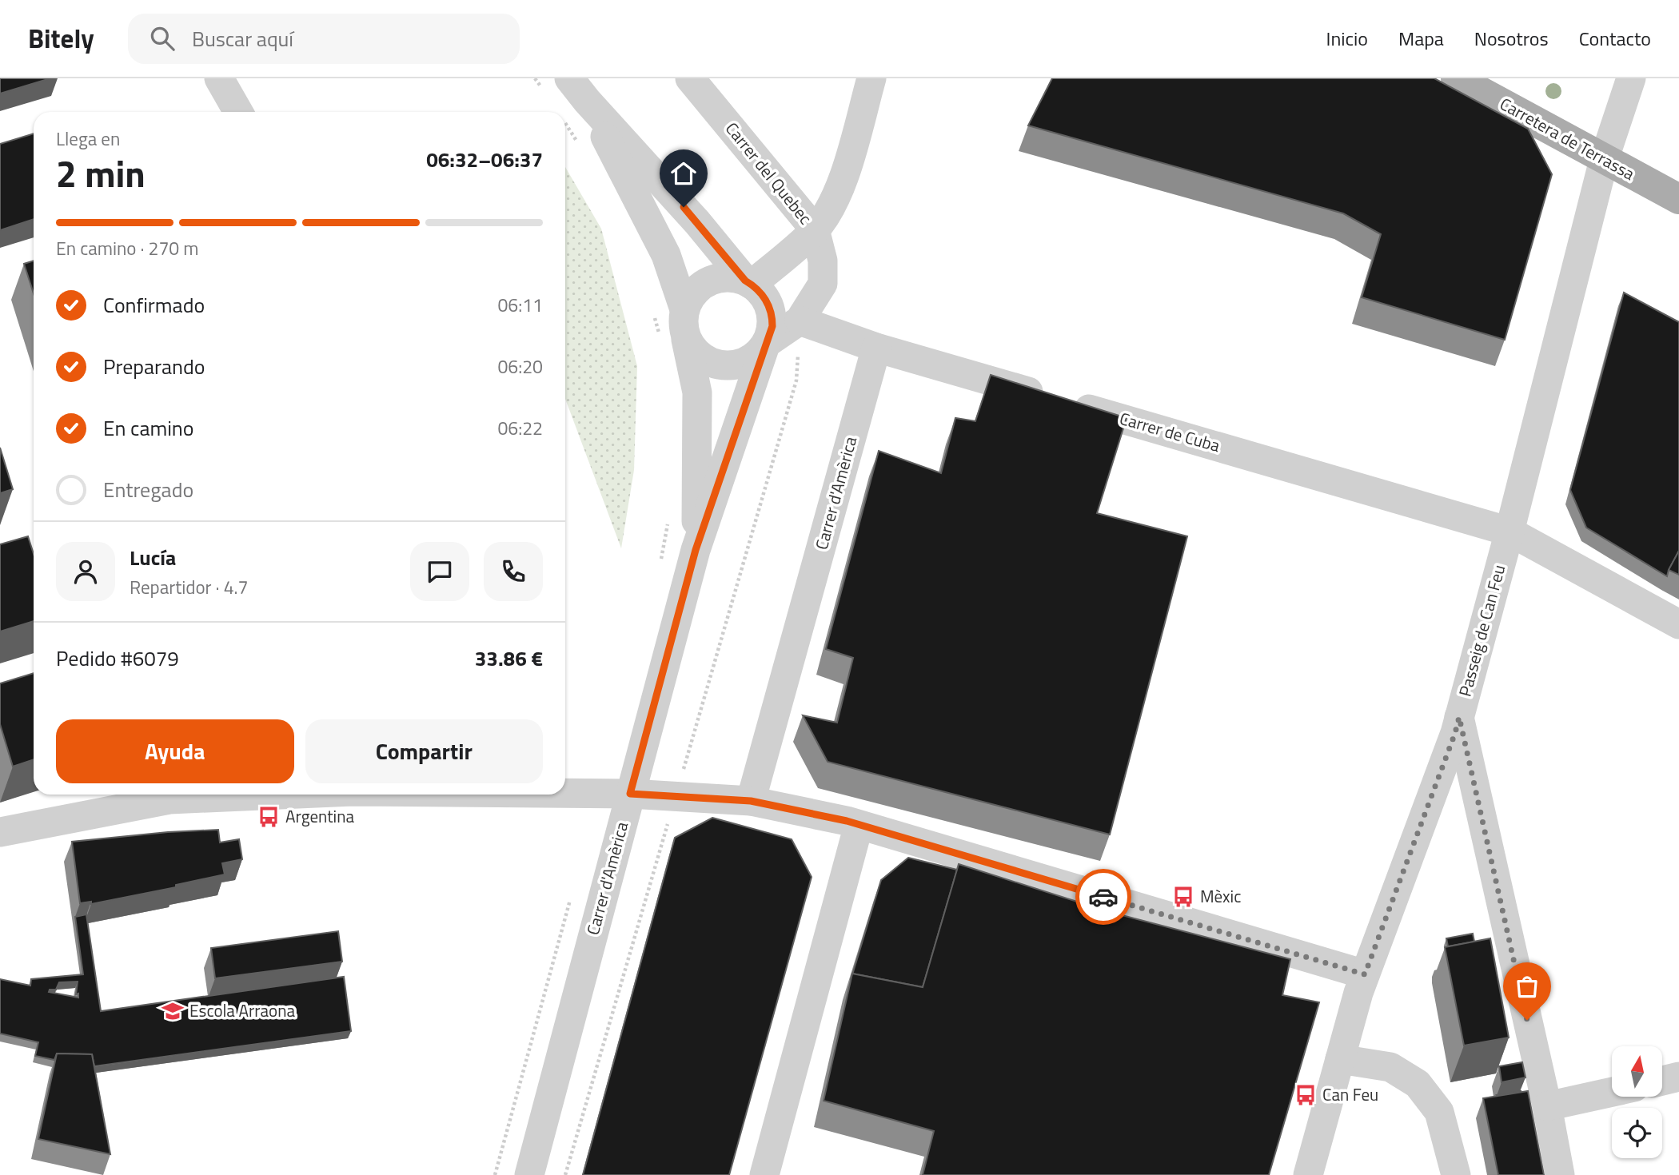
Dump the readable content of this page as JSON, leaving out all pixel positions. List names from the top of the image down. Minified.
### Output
{"streets":{"main road":["Carretera de Terrassa"],"street":["Carrer del Quebec","Carrer de Cuba","Carrer d'Amèrica","Passeig de Can Feu"]},"crossings":[["Carretera de Terrassa","Passeig de Can Feu"],["Carrer del Quebec","Carrer d'Amèrica"],["Carrer de Cuba","Carrer d'Amèrica"],["Carrer de Cuba","Passeig de Can Feu"]],"places":{"bus stop":["Argentina","Mèxic","Can Feu"],"school or university":["Escola Arraona"]},"north":"top","page":{"header":"Bitely","search":"Buscar aquí","nav":["Inicio","Mapa","Nosotros","Contacto"],"heading":["2 min","Llega en","06:32–06:37"],"panel":["Lucía","Repartidor · 4.7","Pedido #6079","33.86 €"],"bar":"En camino · 270 m","list":[["Confirmado","06:11"],["Preparando","06:20"],["En camino","06:22"],"Entregado"],"buttons":["Ayuda","Compartir"]}}
